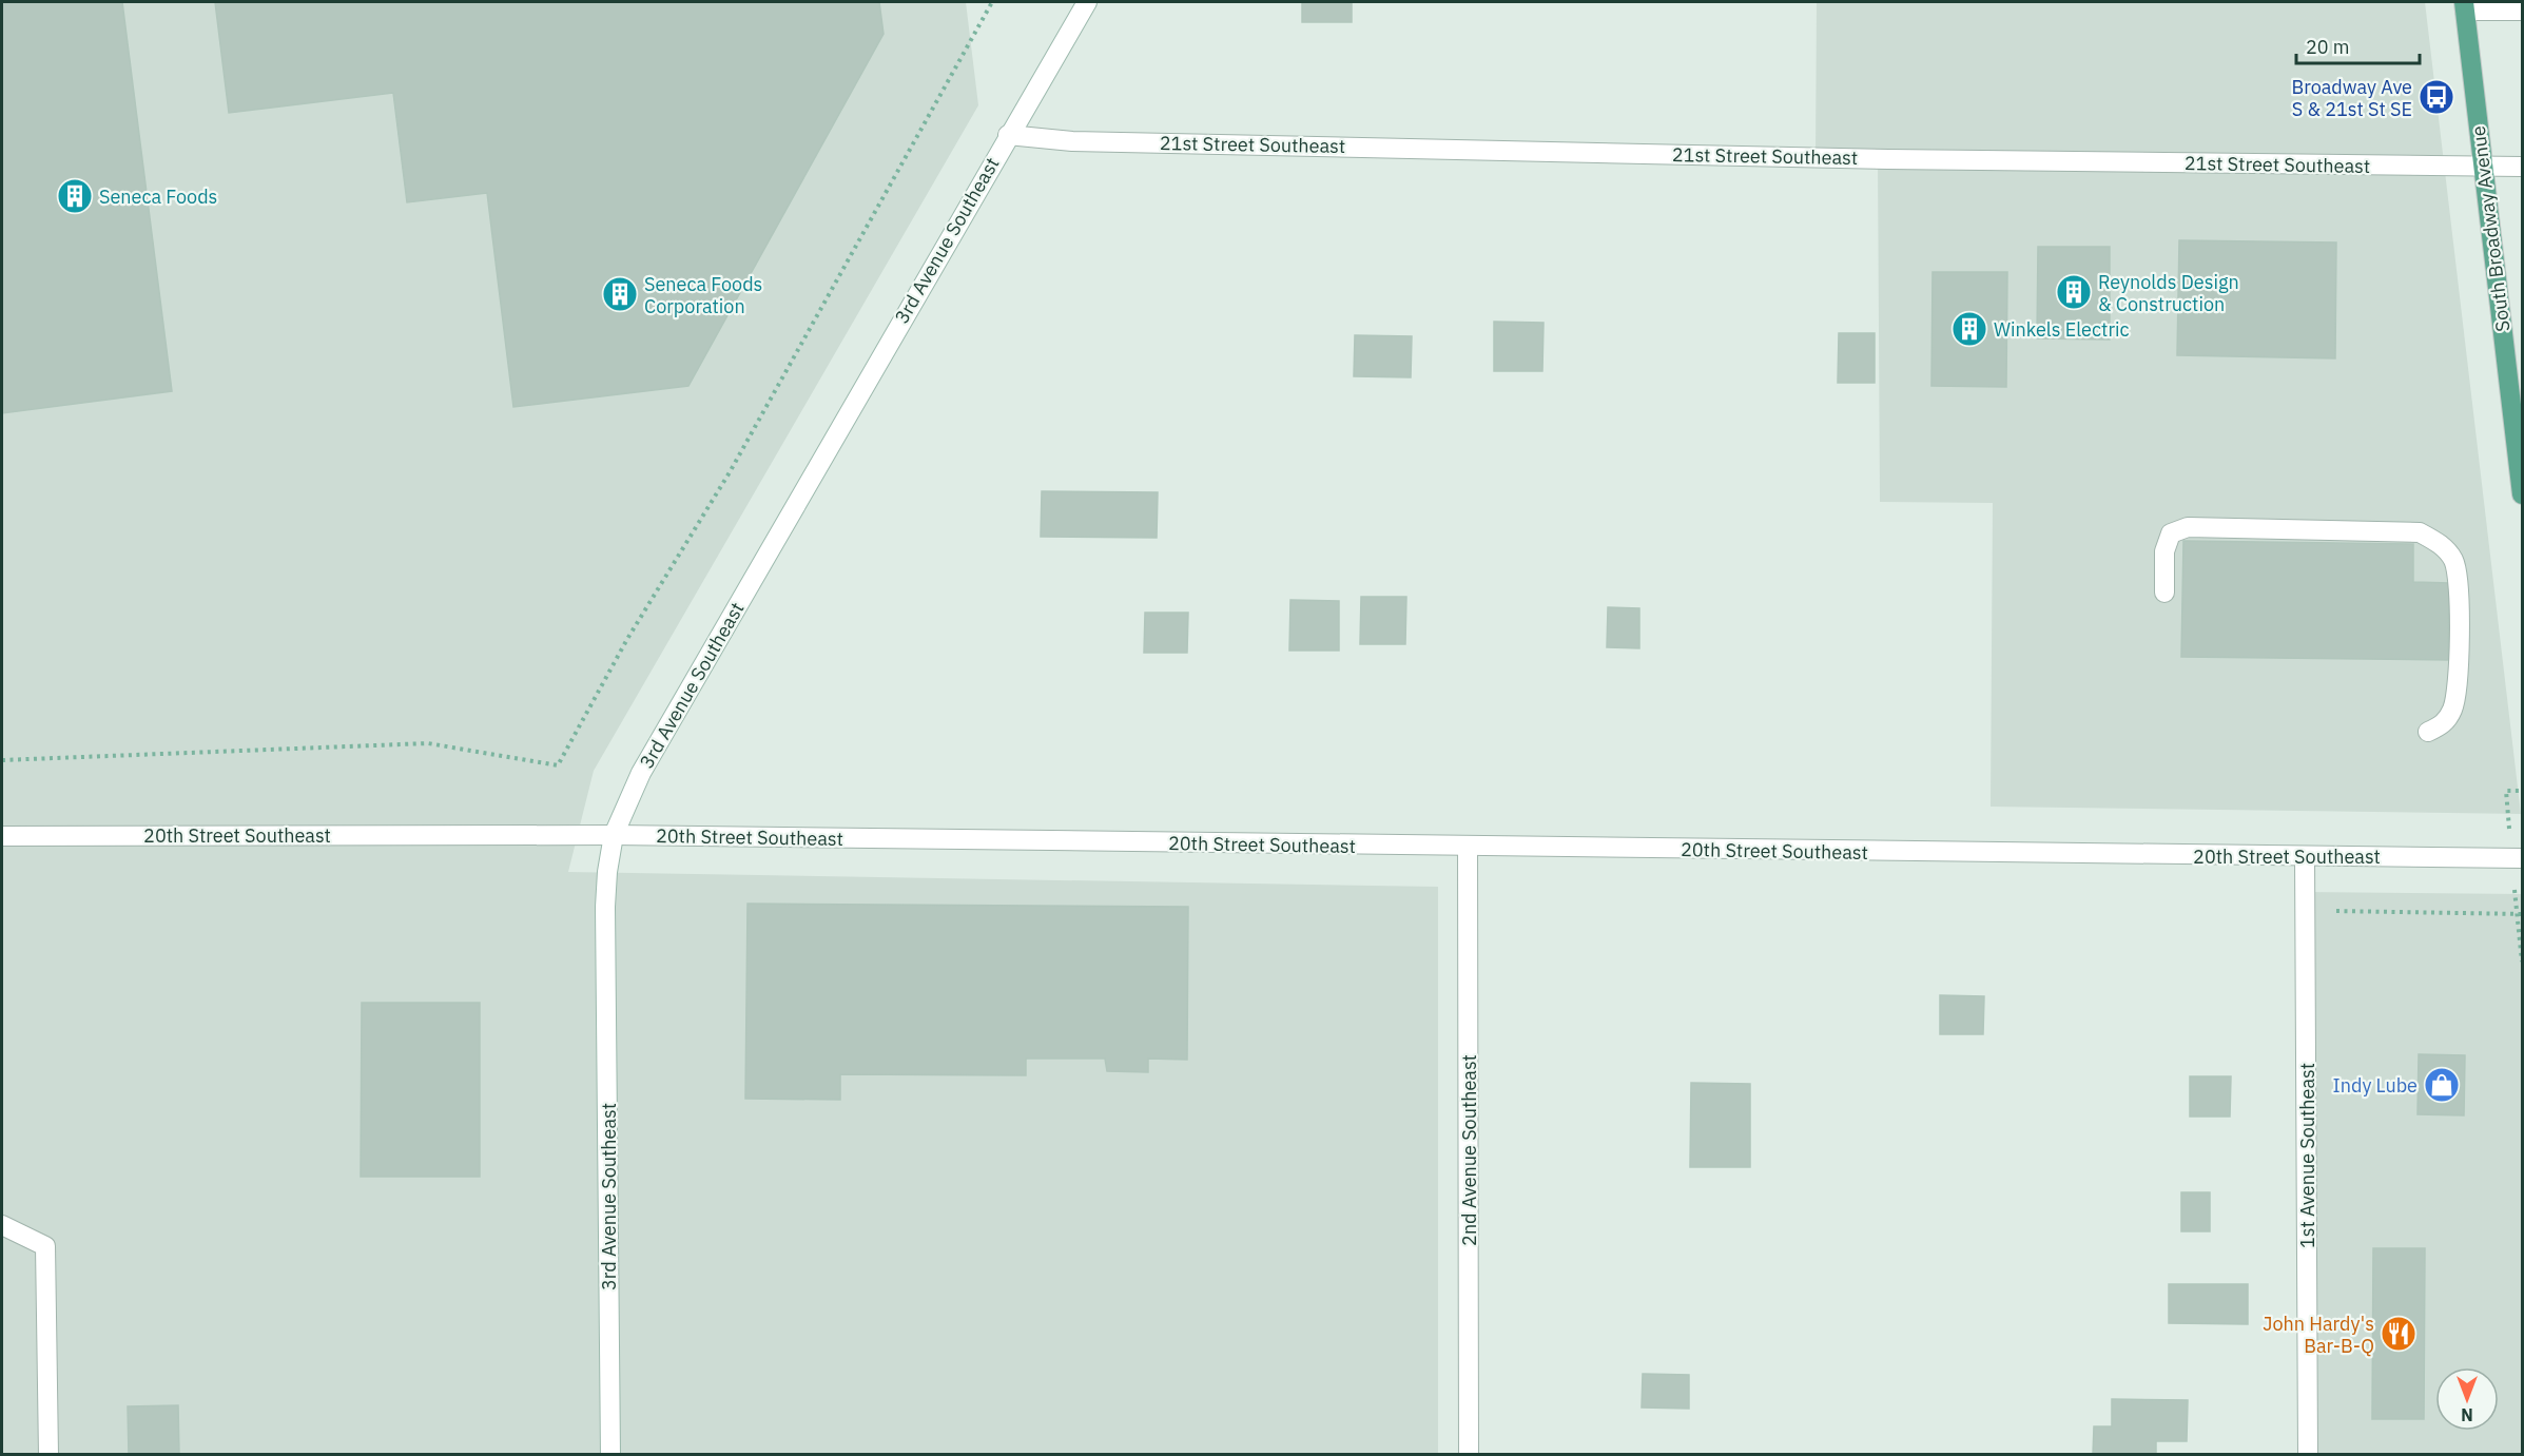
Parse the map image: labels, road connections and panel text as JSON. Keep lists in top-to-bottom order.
{
  "streets": {
    "main road": ["South Broadway Avenue"],
    "street": [
      "21st Street Southeast",
      "3rd Avenue Southeast",
      "20th Street Southeast",
      "2nd Avenue Southeast",
      "1st Avenue Southeast"
    ]
  },
  "crossings": [
    ["21st Street Southeast", "South Broadway Avenue"],
    ["21st Street Southeast", "3rd Avenue Southeast"],
    ["3rd Avenue Southeast", "20th Street Southeast"],
    ["20th Street Southeast", "2nd Avenue Southeast"],
    ["20th Street Southeast", "1st Avenue Southeast"]
  ],
  "places": {
    "bus stop": ["Broadway Ave S & 21st St SE"],
    "building": [
      "Seneca Foods",
      "Reynolds Design & Construction",
      "Seneca Foods Corporation",
      "Winkels Electric"
    ],
    "shop": ["Indy Lube"],
    "restaurant": ["John Hardy's Bar-B-Q"]
  },
  "scale_bar": "20 m",
  "north": "bottom"
}
